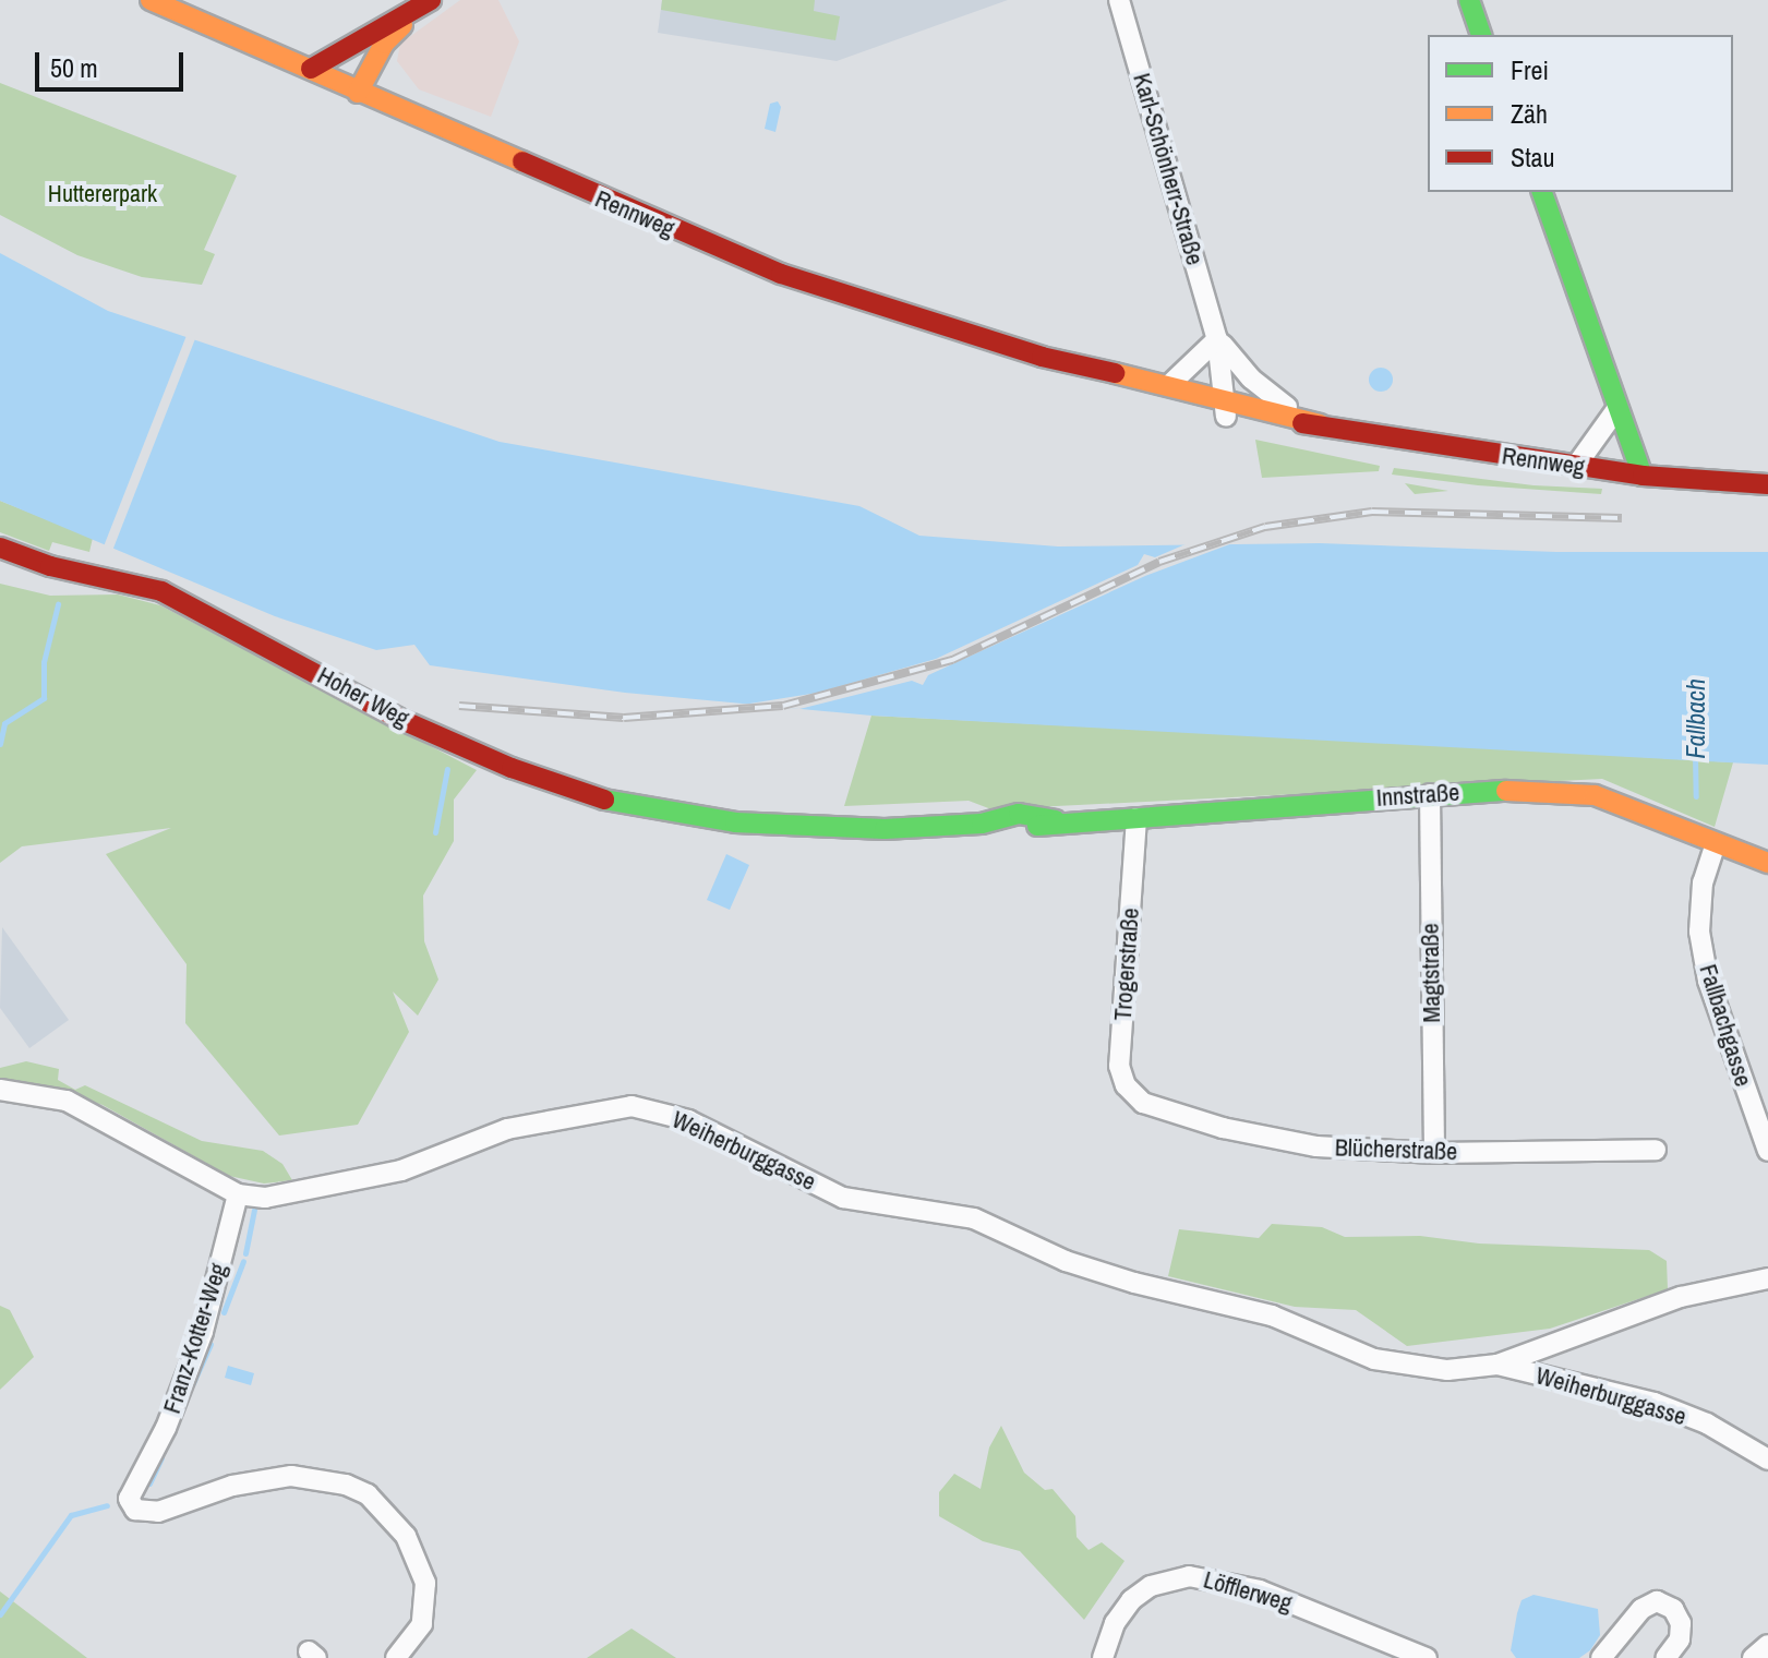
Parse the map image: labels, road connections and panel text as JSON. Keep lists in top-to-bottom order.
{
  "streets": {
    "street": [
      "Karl-Schönherr-Straße",
      "Rennweg",
      "Hoher Weg",
      "Innstraße",
      "Trogerstraße",
      "Magtstraße",
      "Fallbachgasse",
      "Blücherstraße",
      "Weiherburggasse",
      "Franz-Kotter-Weg",
      "Löfflerweg"
    ]
  },
  "crossings": [
    ["Karl-Schönherr-Straße", "Rennweg"],
    ["Hoher Weg", "Innstraße"],
    ["Innstraße", "Trogerstraße"],
    ["Innstraße", "Magtstraße"],
    ["Innstraße", "Fallbachgasse"],
    ["Trogerstraße", "Blücherstraße"],
    ["Magtstraße", "Blücherstraße"],
    ["Weiherburggasse", "Franz-Kotter-Weg"]
  ],
  "water": ["Fallbach"],
  "parks": ["Huttererpark"],
  "legend": ["Frei", "Zäh", "Stau"],
  "scale_bar": "50 m"
}
